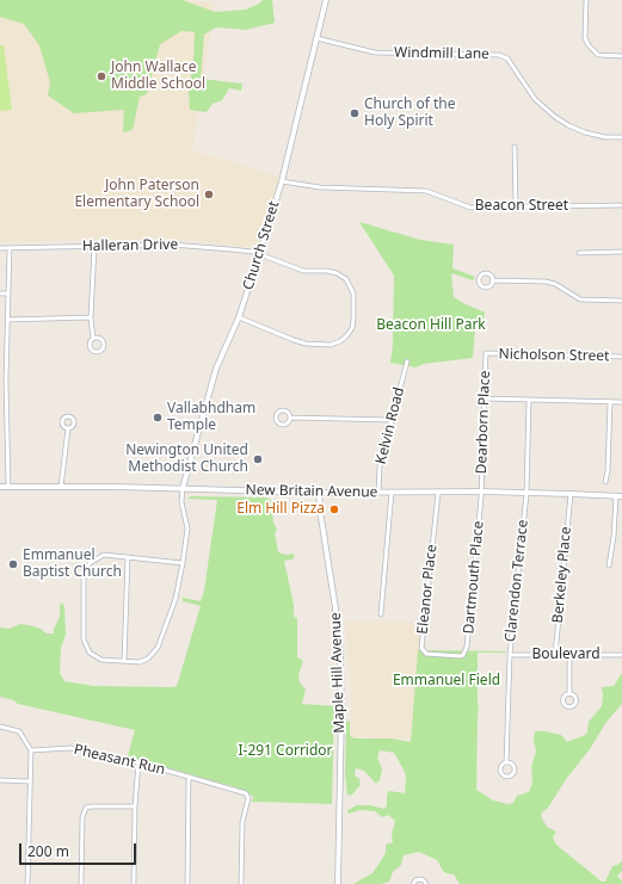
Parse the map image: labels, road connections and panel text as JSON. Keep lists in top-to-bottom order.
{
  "streets": {
    "main road": ["Church Street", "New Britain Avenue", "Maple Hill Avenue"],
    "street": [
      "Windmill Lane",
      "Beacon Street",
      "Halleran Drive",
      "Nicholson Street",
      "Dearborn Place",
      "Kelvin Road",
      "Berkeley Place",
      "Dartmouth Place",
      "Clarendon Terrace",
      "Eleanor Place",
      "Boulevard",
      "Pheasant Run"
    ]
  },
  "crossings": [
    ["Windmill Lane", "Church Street"],
    ["Beacon Street", "Church Street"],
    ["Halleran Drive", "Church Street"],
    ["Church Street", "New Britain Avenue"],
    ["Nicholson Street", "Dearborn Place"],
    ["Dearborn Place", "New Britain Avenue"],
    ["Dearborn Place", "Dartmouth Place"],
    ["Kelvin Road", "New Britain Avenue"],
    ["New Britain Avenue", "Berkeley Place"],
    ["New Britain Avenue", "Dartmouth Place"],
    ["New Britain Avenue", "Clarendon Terrace"],
    ["New Britain Avenue", "Eleanor Place"],
    ["New Britain Avenue", "Maple Hill Avenue"],
    ["Berkeley Place", "Boulevard"],
    ["Dartmouth Place", "Eleanor Place"],
    ["Clarendon Terrace", "Boulevard"]
  ],
  "parks": ["Beacon Hill Park", "Emmanuel Field", "I-291 Corridor"],
  "places": [
    "John Wallace Middle School",
    "Church of the Holy Spirit",
    "John Paterson Elementary School",
    "Vallabhdham Temple",
    "Newington United Methodist Church",
    "Elm Hill Pizza",
    "Emmanuel Baptist Church"
  ],
  "scale_bar": "200 m"
}
